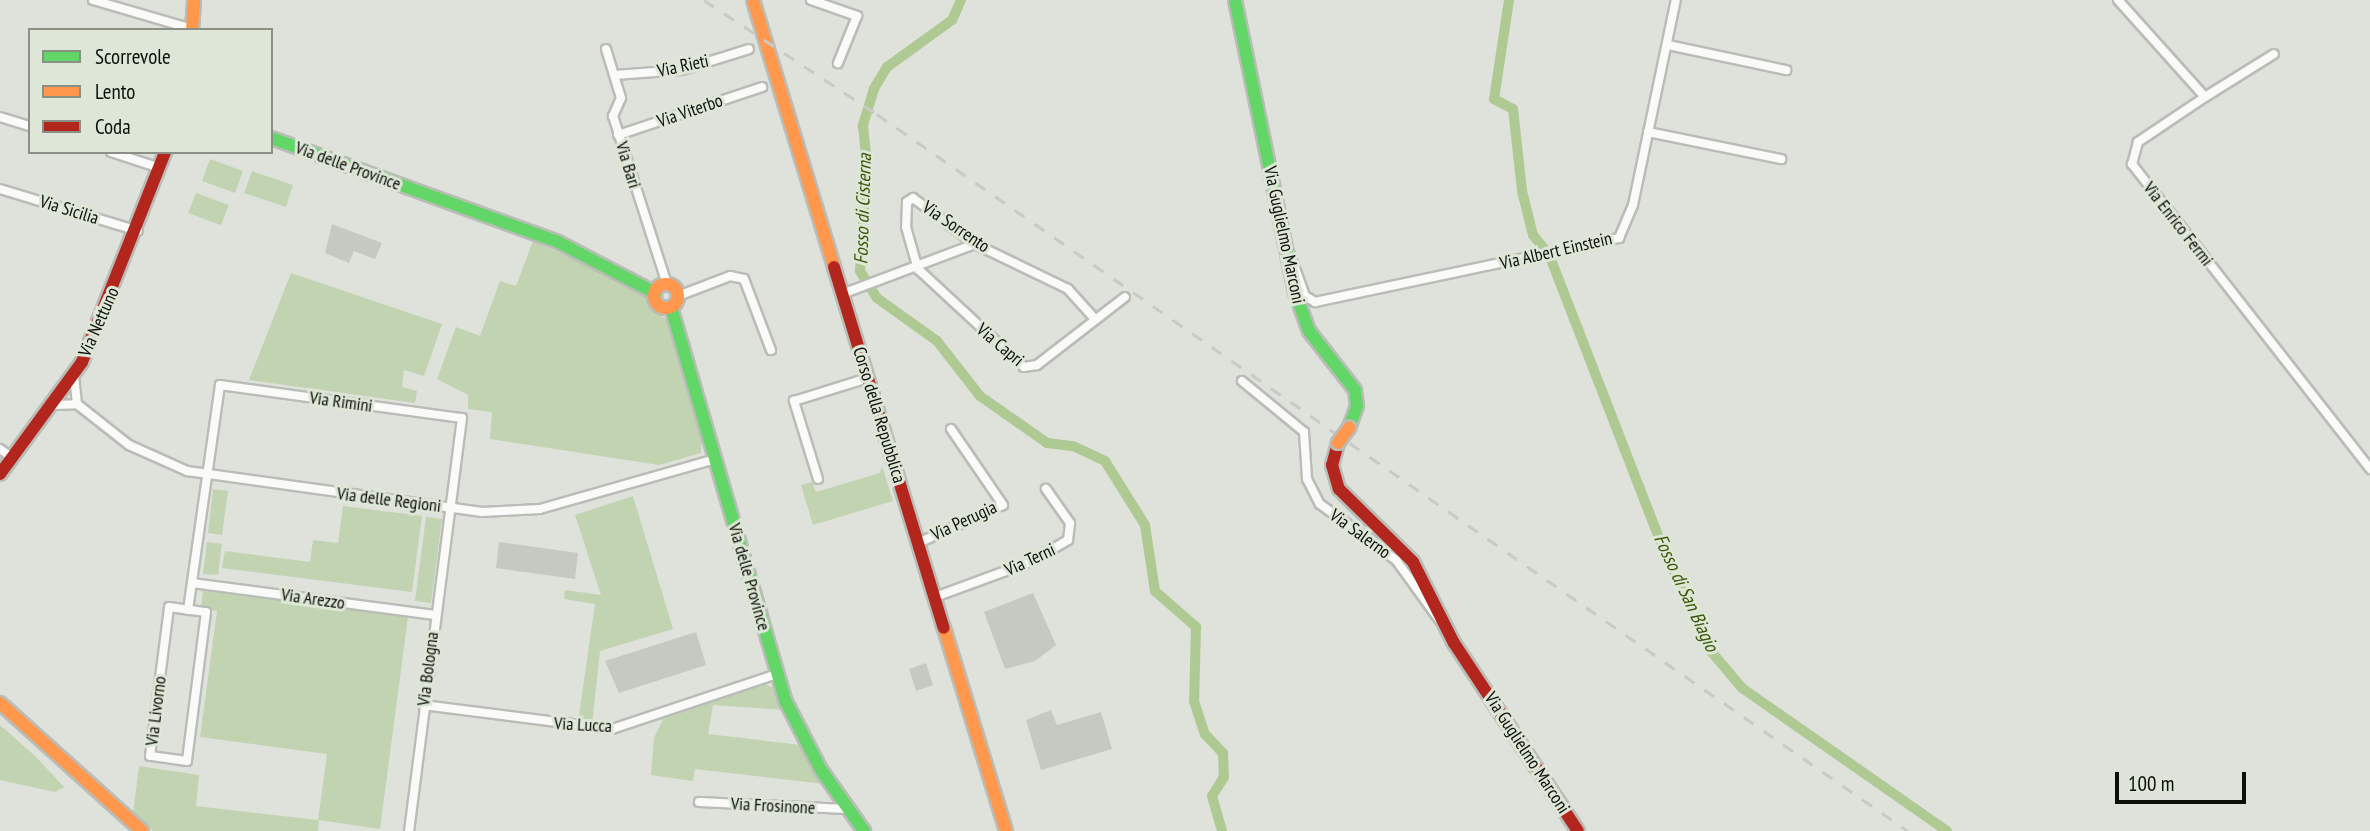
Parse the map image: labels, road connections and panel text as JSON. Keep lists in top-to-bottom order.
{
  "streets": {
    "street": [
      "Via Rieti",
      "Via Viterbo",
      "Via Bari",
      "Via delle Province",
      "Via Sicilia",
      "Via Enrico Fermi",
      "Via Sorrento",
      "Via Guglielmo Marconi",
      "Via Albert Einstein",
      "Via Nettuno",
      "Via Capri",
      "Via Rimini",
      "Corso della Repubblica",
      "Via delle Regioni",
      "Via Perugia",
      "Via Salerno",
      "Via Terni",
      "Via Arezzo",
      "Via Bologna",
      "Via Livorno",
      "Via Lucca",
      "Via Frosinone"
    ]
  },
  "crossings": [
    ["Via Rieti", "Via Bari"],
    ["Via Viterbo", "Via Bari"],
    ["Via delle Province", "Via delle Regioni"],
    ["Via delle Province", "Via Lucca"],
    ["Via delle Province", "Via Frosinone"],
    ["Via Sicilia", "Via Nettuno"],
    ["Via Sorrento", "Via Capri"],
    ["Via Guglielmo Marconi", "Via Albert Einstein"],
    ["Via Guglielmo Marconi", "Via Salerno"],
    ["Via Rimini", "Via delle Regioni"],
    ["Via Rimini", "Via Bologna"],
    ["Corso della Repubblica", "Via Perugia"],
    ["Corso della Repubblica", "Via Terni"],
    ["Via delle Regioni", "Via Bologna"],
    ["Via Arezzo", "Via Bologna"],
    ["Via Bologna", "Via Lucca"]
  ],
  "water": ["Fosso di Cisterna", "Fosso di San Biagio"],
  "legend": ["Scorrevole", "Lento", "Coda"],
  "scale_bar": "100 m"
}
